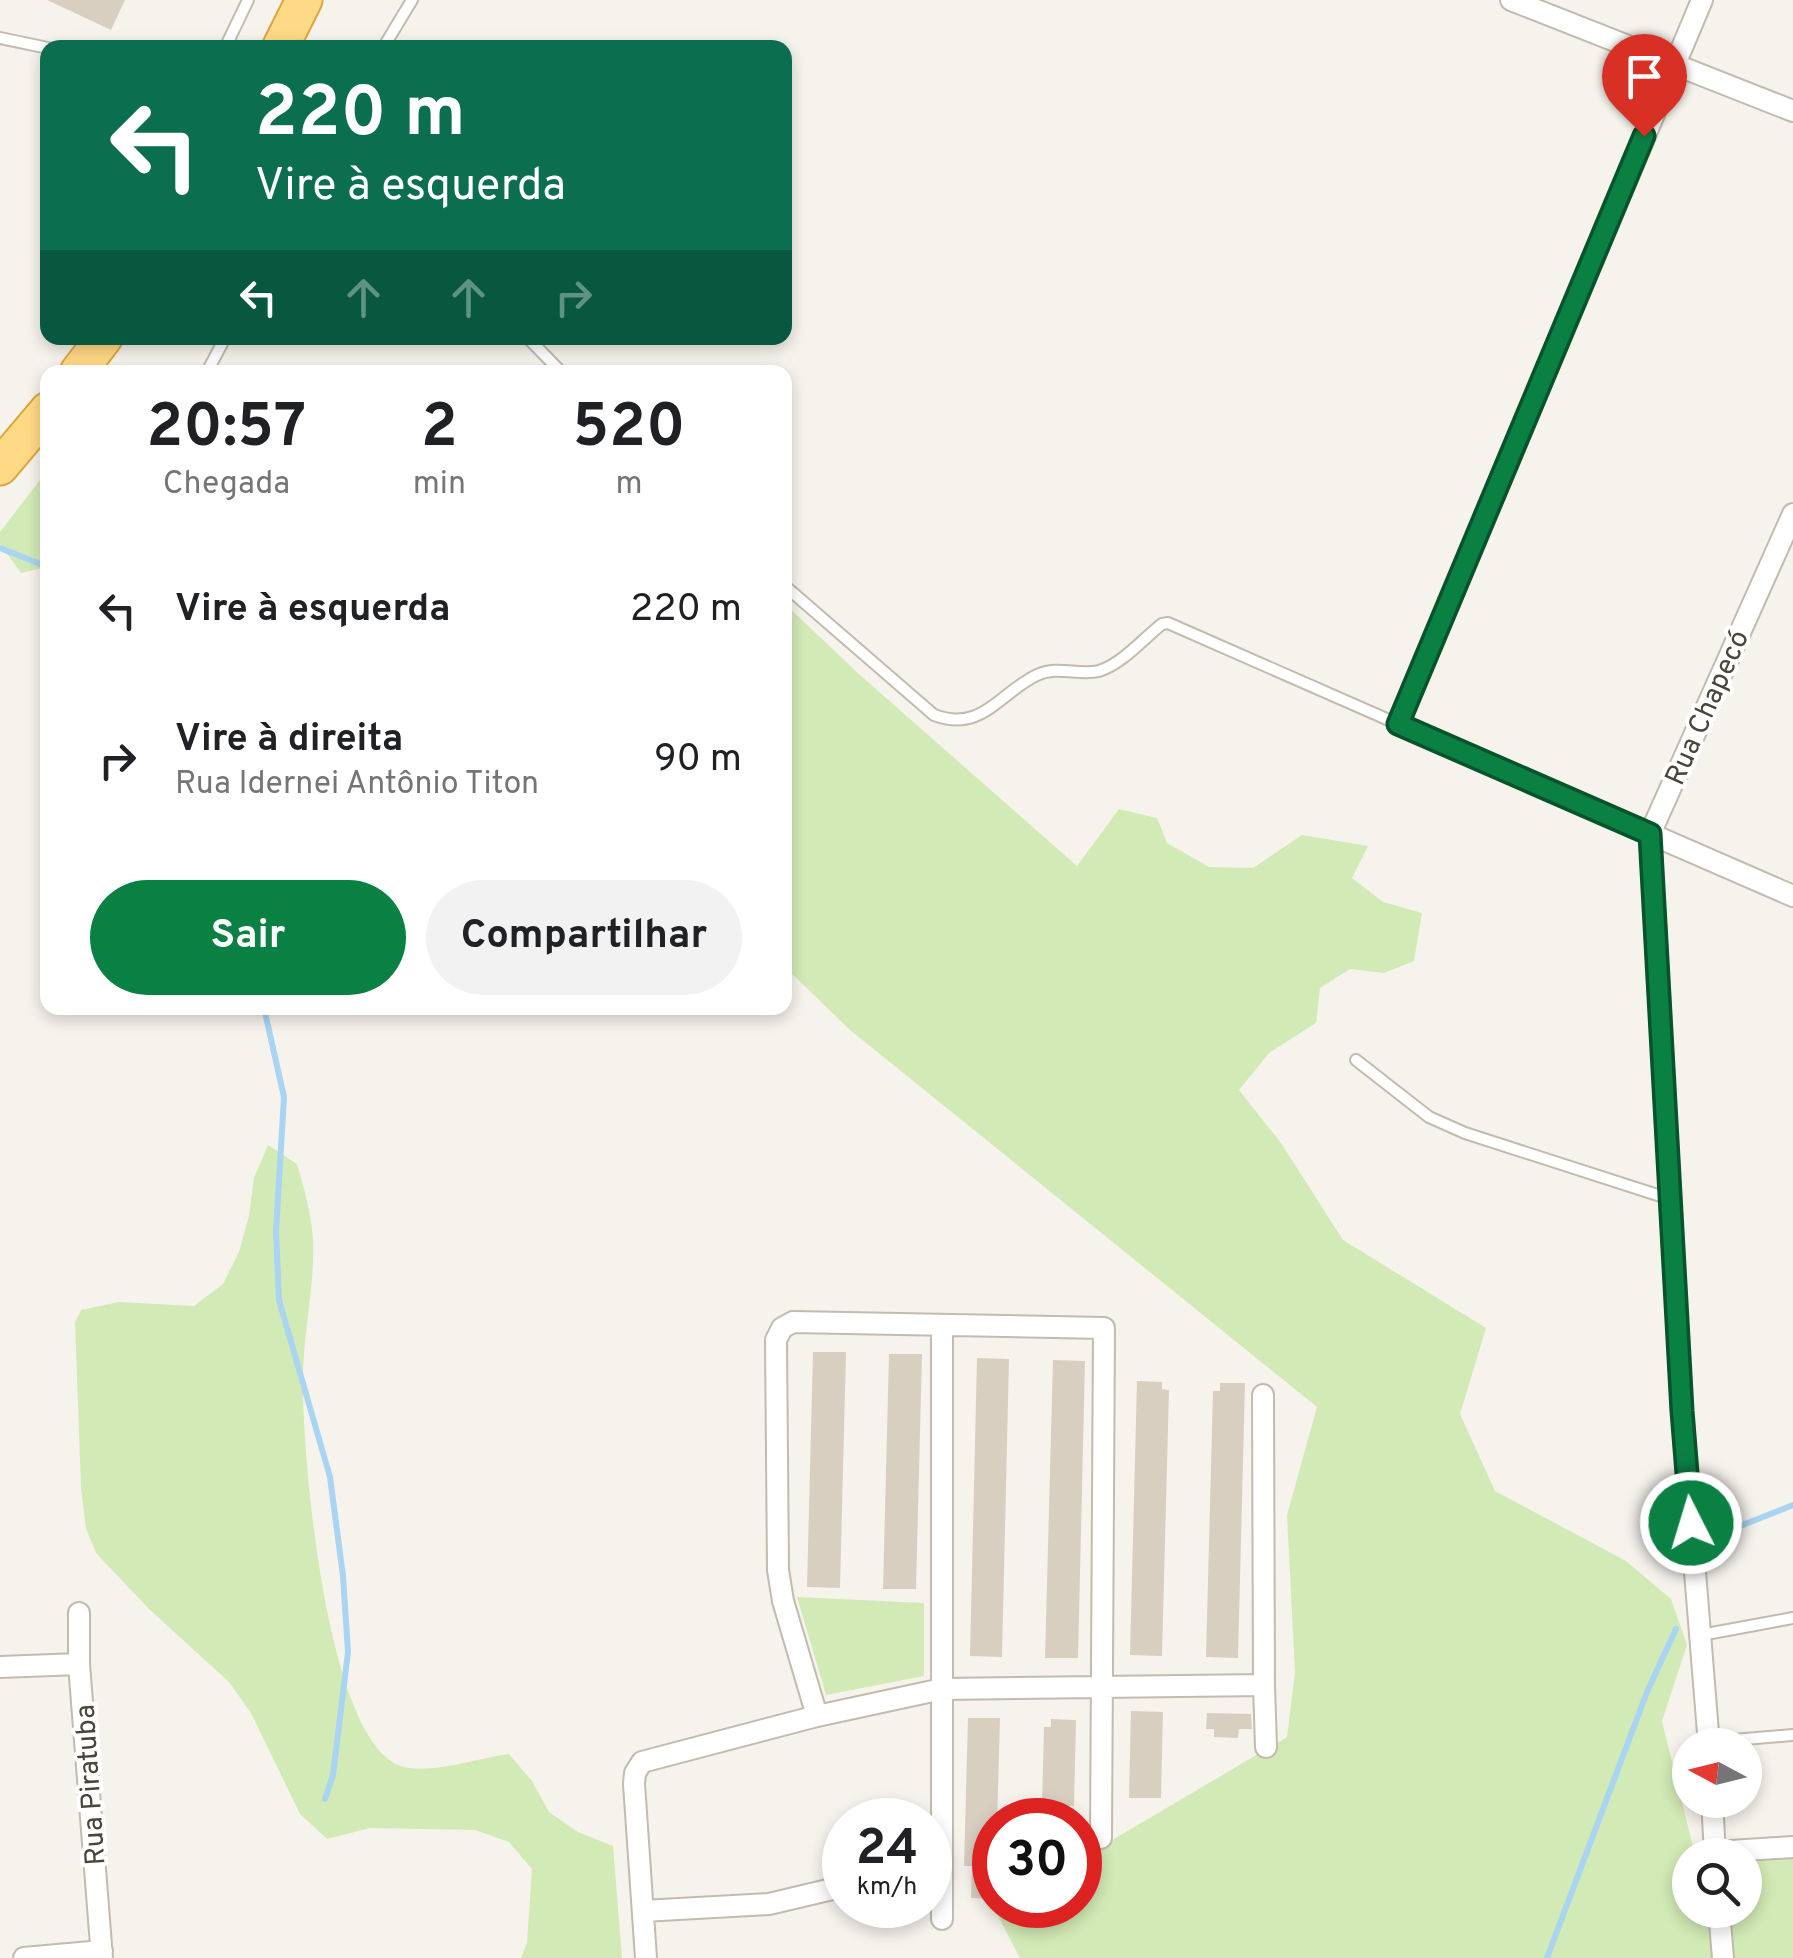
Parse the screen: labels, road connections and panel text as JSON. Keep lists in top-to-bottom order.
{
  "streets": {
    "street": ["Rua Chapecó", "Rua Piratuba"]
  },
  "north": "left",
  "page": {
    "turn": ["220 m", "Vire à esquerda"],
    "eta": [
      "20:57",
      "Chegada",
      "2",
      "min",
      "520",
      "m"
    ],
    "list": [
      {
        "name": "Vire à esquerda",
        "value": "220 m"
      },
      {
        "name": "Vire à direita",
        "note": "Rua Idernei Antônio Titon",
        "value": "90 m"
      }
    ],
    "buttons": ["Sair", "Compartilhar"],
    "speed": "24 km/h",
    "limit": "30"
  }
}
